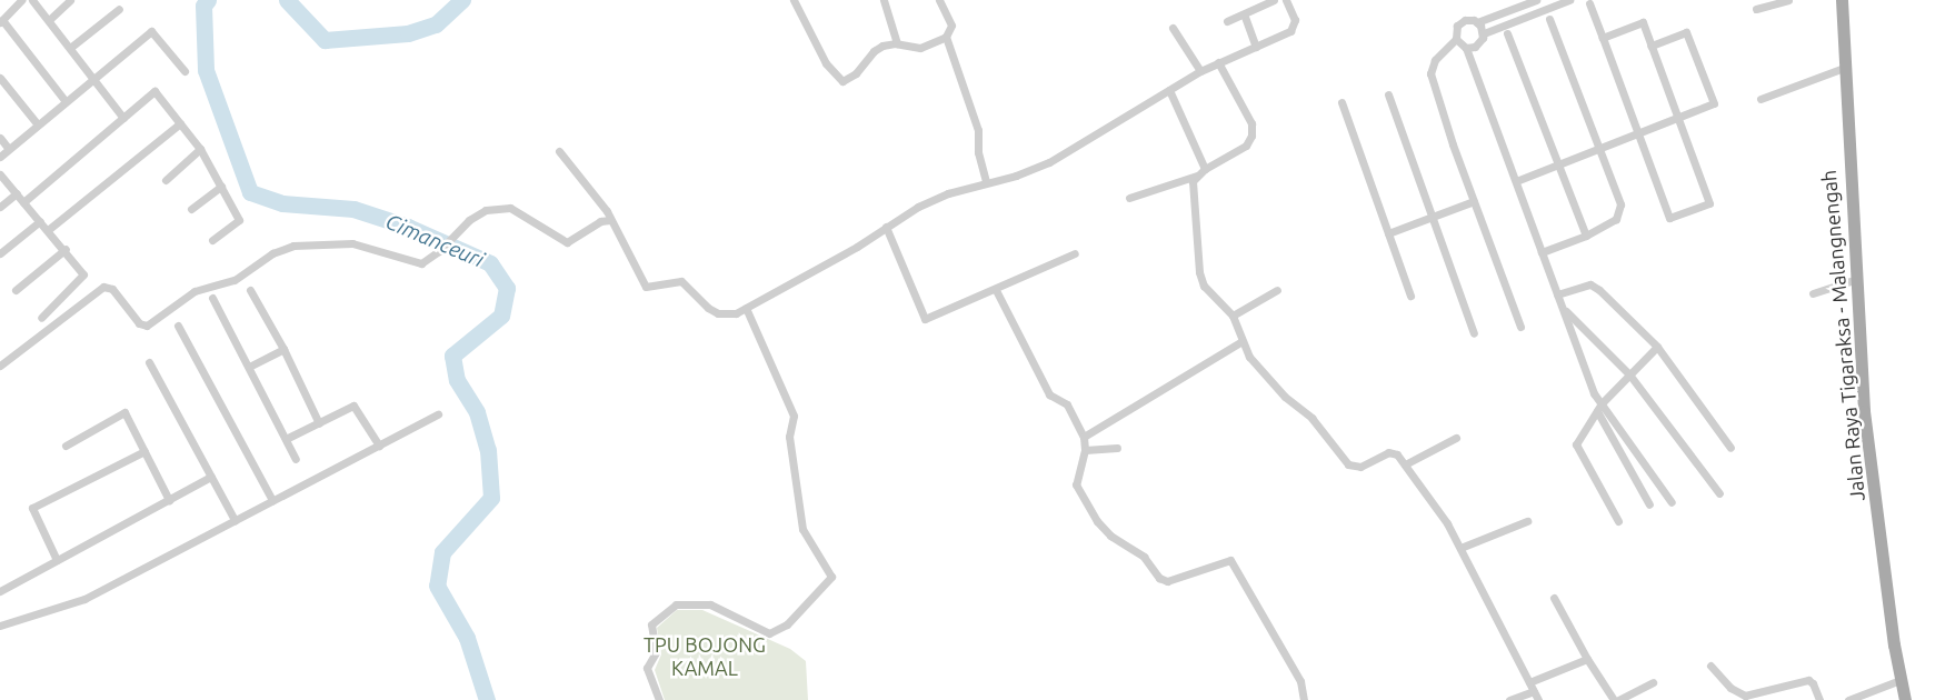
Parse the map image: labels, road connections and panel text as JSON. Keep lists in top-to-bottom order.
{
  "streets": {
    "main road": ["Jalan Raya Tigaraksa - Malangnengah"]
  },
  "water": ["Cimanceuri"],
  "parks": ["TPU BOJONG KAMAL"]
}
